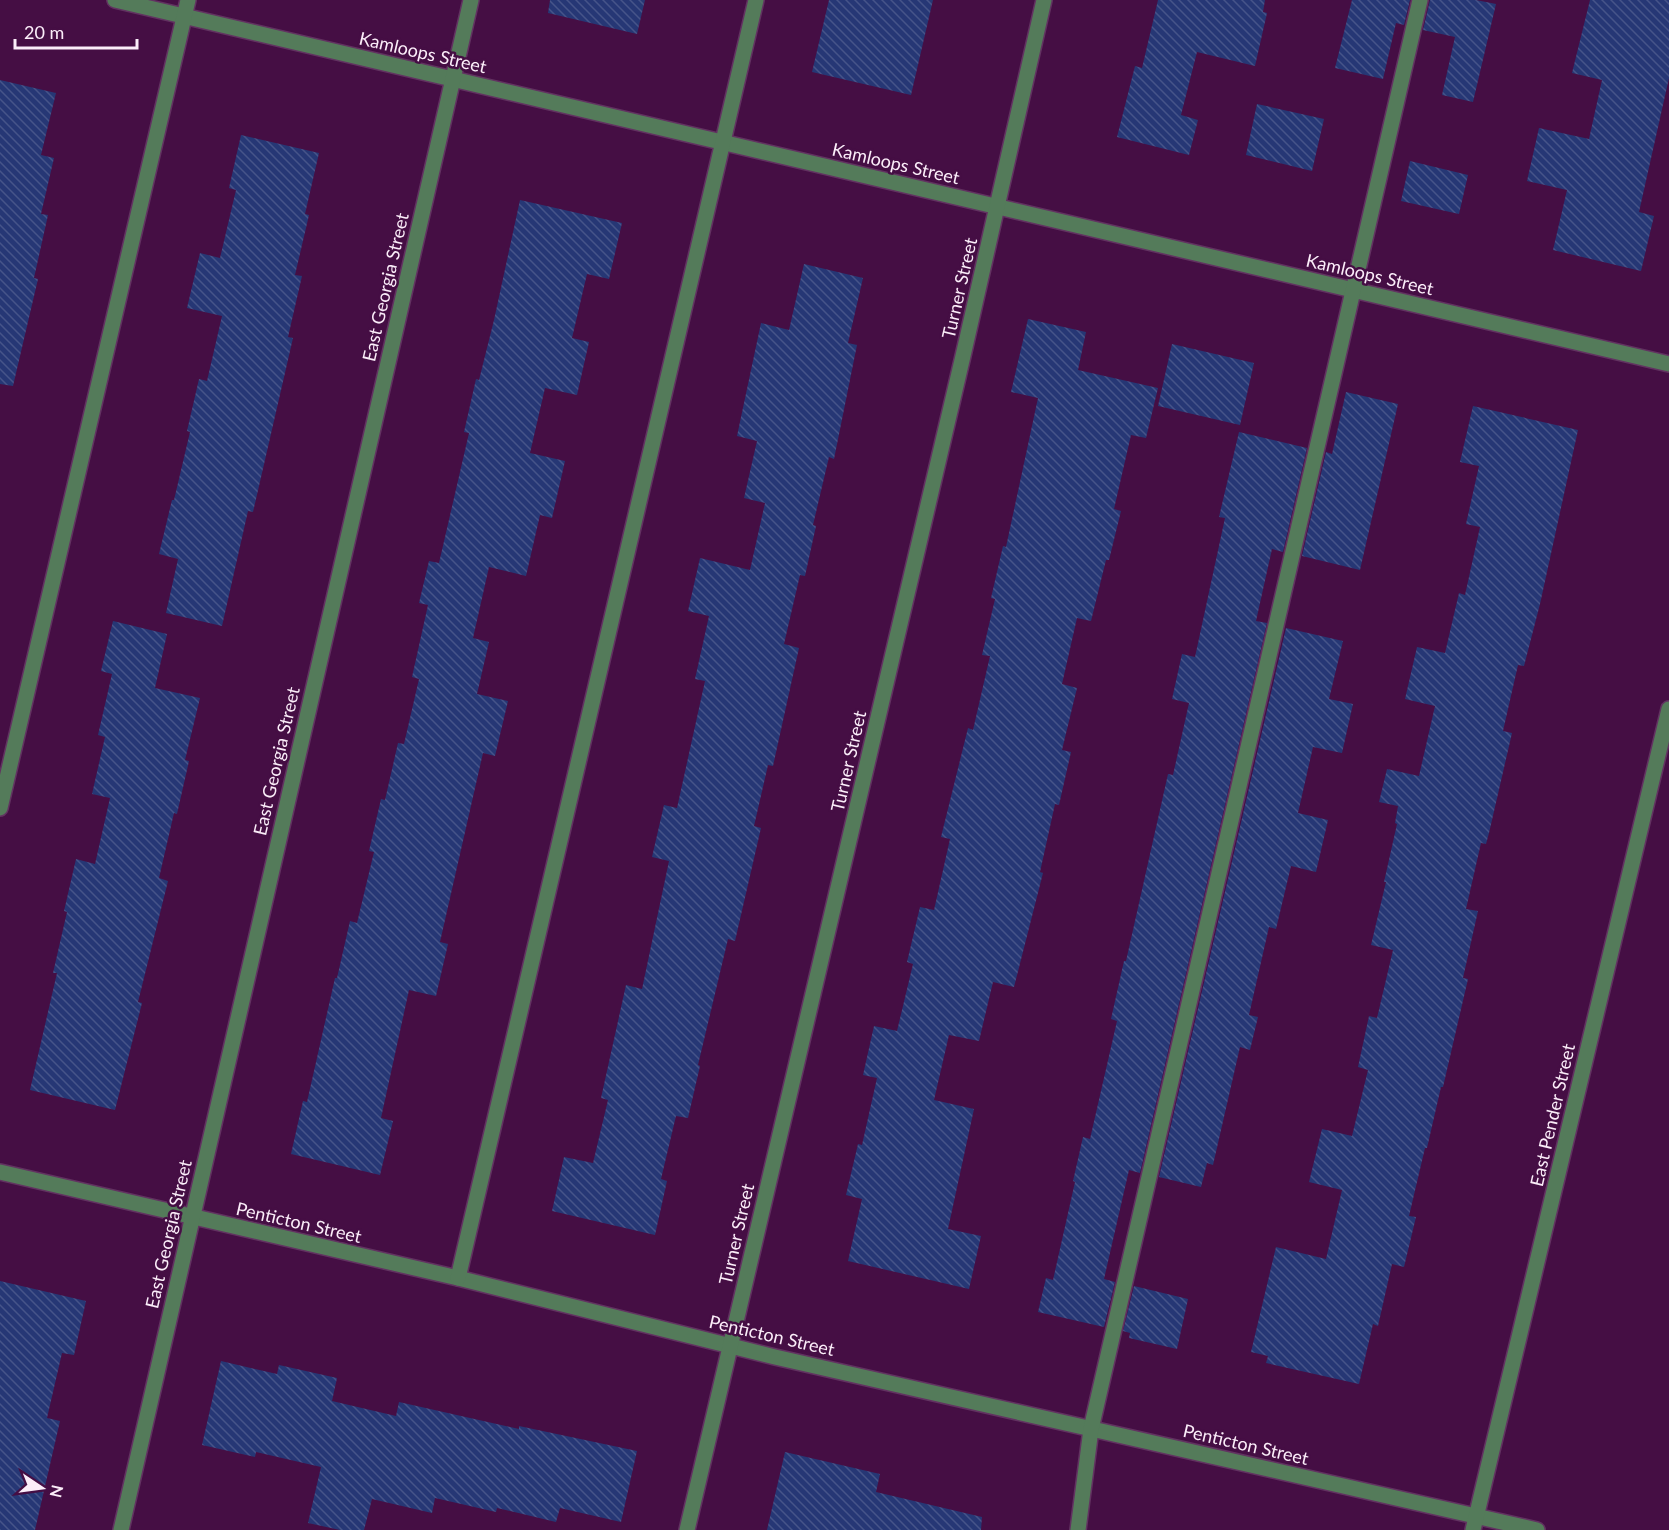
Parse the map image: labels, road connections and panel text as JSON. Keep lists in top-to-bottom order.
{
  "streets": {
    "street": [
      "Kamloops Street",
      "East Georgia Street",
      "Turner Street",
      "East Pender Street",
      "Penticton Street"
    ]
  },
  "crossings": [
    ["Kamloops Street", "East Georgia Street"],
    ["Kamloops Street", "Turner Street"],
    ["East Georgia Street", "Penticton Street"],
    ["Turner Street", "Penticton Street"],
    ["East Pender Street", "Penticton Street"]
  ],
  "scale_bar": "20 m",
  "north": "right"
}
